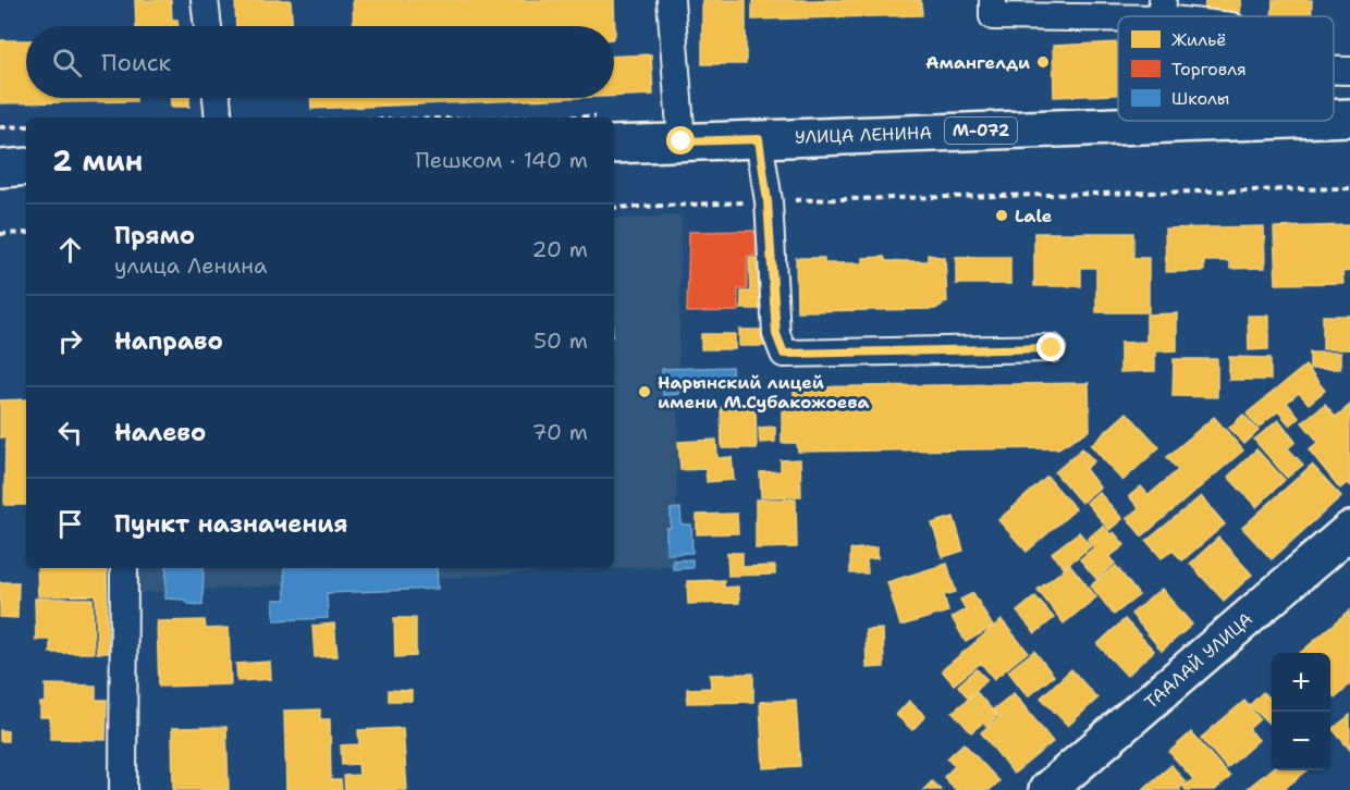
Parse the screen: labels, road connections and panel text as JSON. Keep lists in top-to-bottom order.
{
  "streets": {
    "main road": ["М-072", "УЛИЦА ЛЕНИНА", "ТААЛАЙ УЛИЦА"]
  },
  "places": ["Амангелди", "Lale", "Нарынский лицей имени М.Субакожоева"],
  "legend": ["Жильё", "Торговля", "Школы"],
  "page": {
    "search": "Поиск",
    "heading": ["2 мин", "Пешком · 140 m"],
    "list": [
      ["Прямо", "улица Ленина", "20 m"],
      ["Направо", "50 m"],
      ["Налево", "70 m"],
      "Пункт назначения"
    ],
    "map_buttons": ["+", "−"]
  }
}
